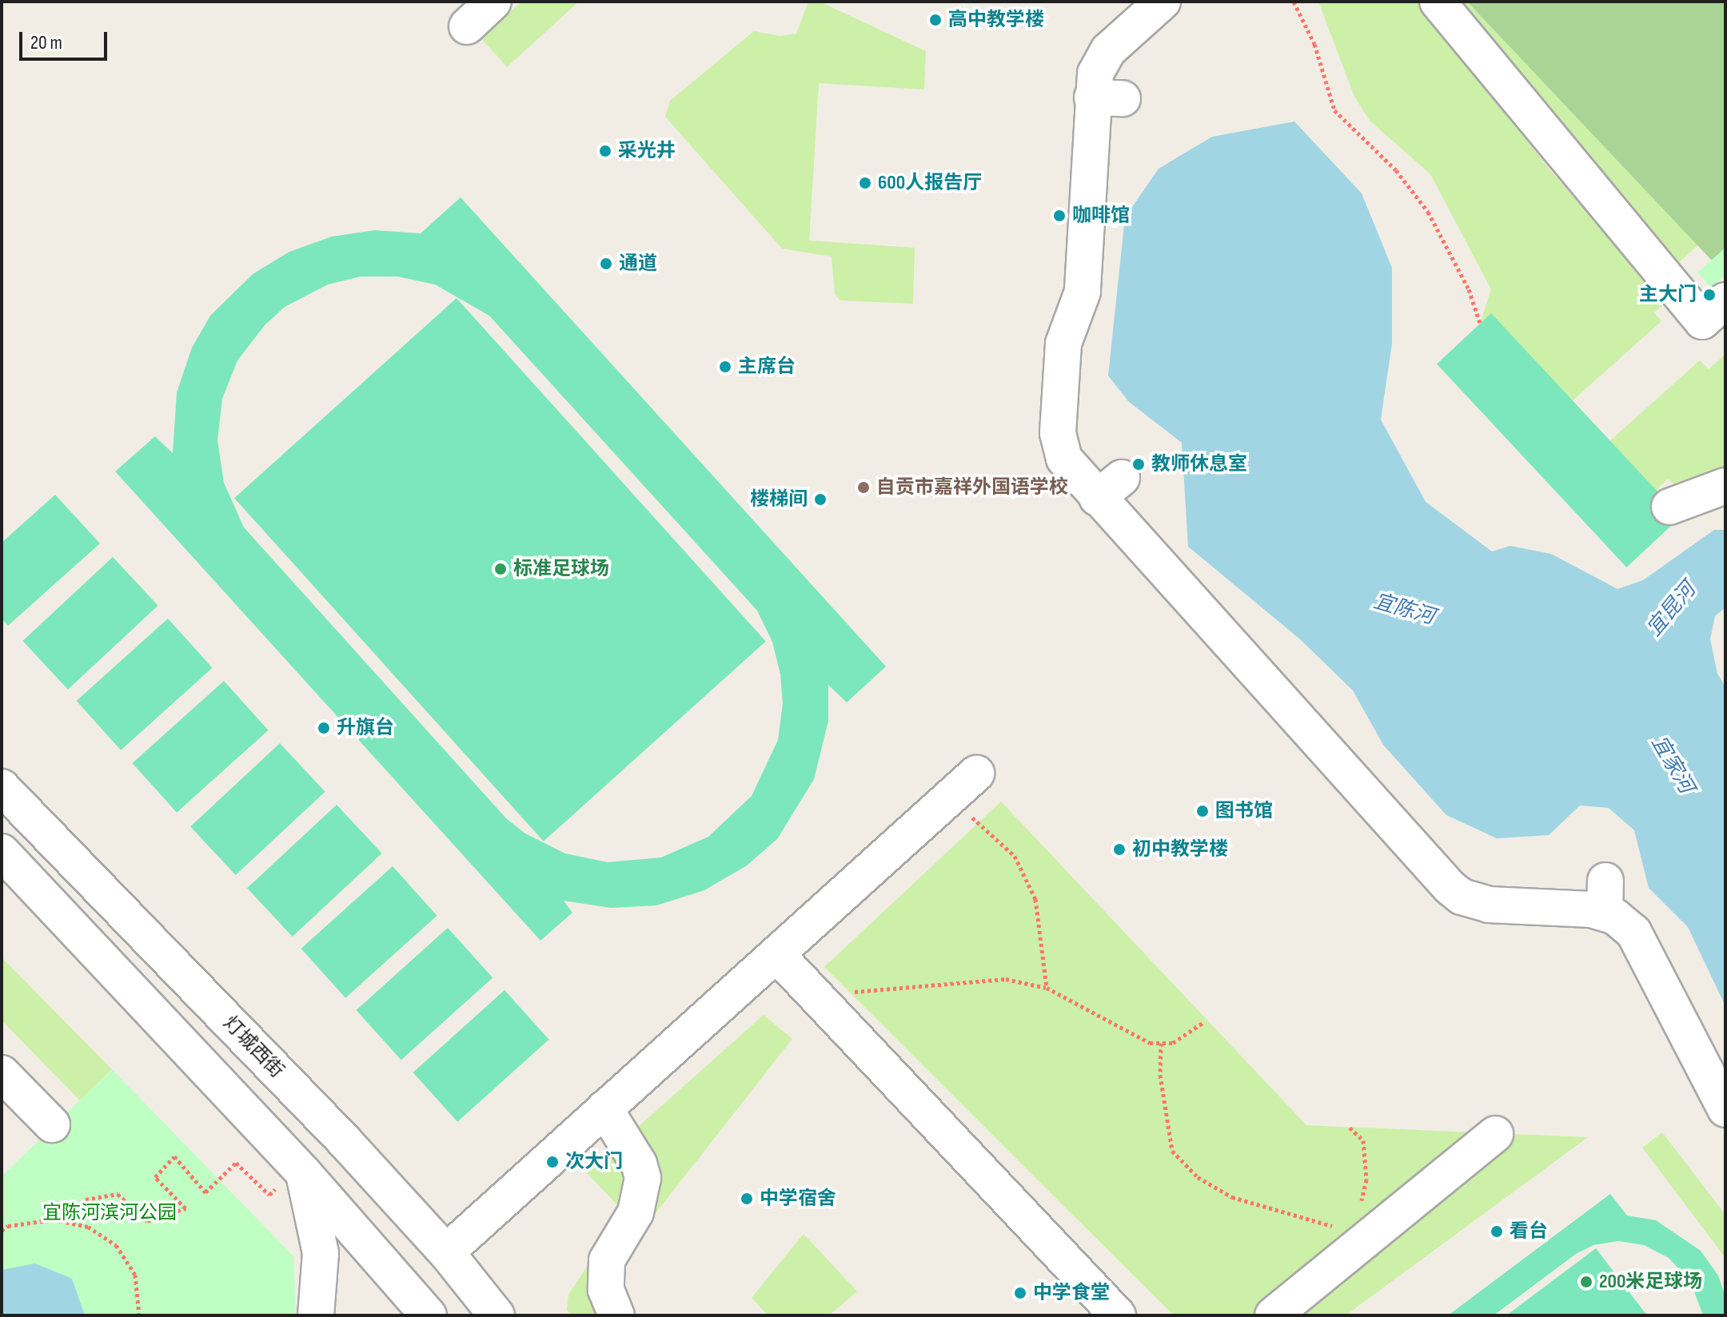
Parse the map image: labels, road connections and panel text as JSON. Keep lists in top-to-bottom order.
{
  "streets": {
    "street": ["灯城西街"]
  },
  "water": ["宜陈河", "宜昆河", "宜家河"],
  "parks": ["宜陈河滨河公园"],
  "places": [
    "高中教学楼",
    "采光井",
    "600人报告厅",
    "咖啡馆",
    "通道",
    "主大门",
    "主席台",
    "教师休息室",
    "自贡市嘉祥外国语学校",
    "楼梯间",
    "标准足球场",
    "升旗台",
    "图书馆",
    "初中教学楼",
    "次大门",
    "中学宿舍",
    "看台",
    "200米足球场",
    "中学食堂"
  ],
  "scale_bar": "20 m"
}
